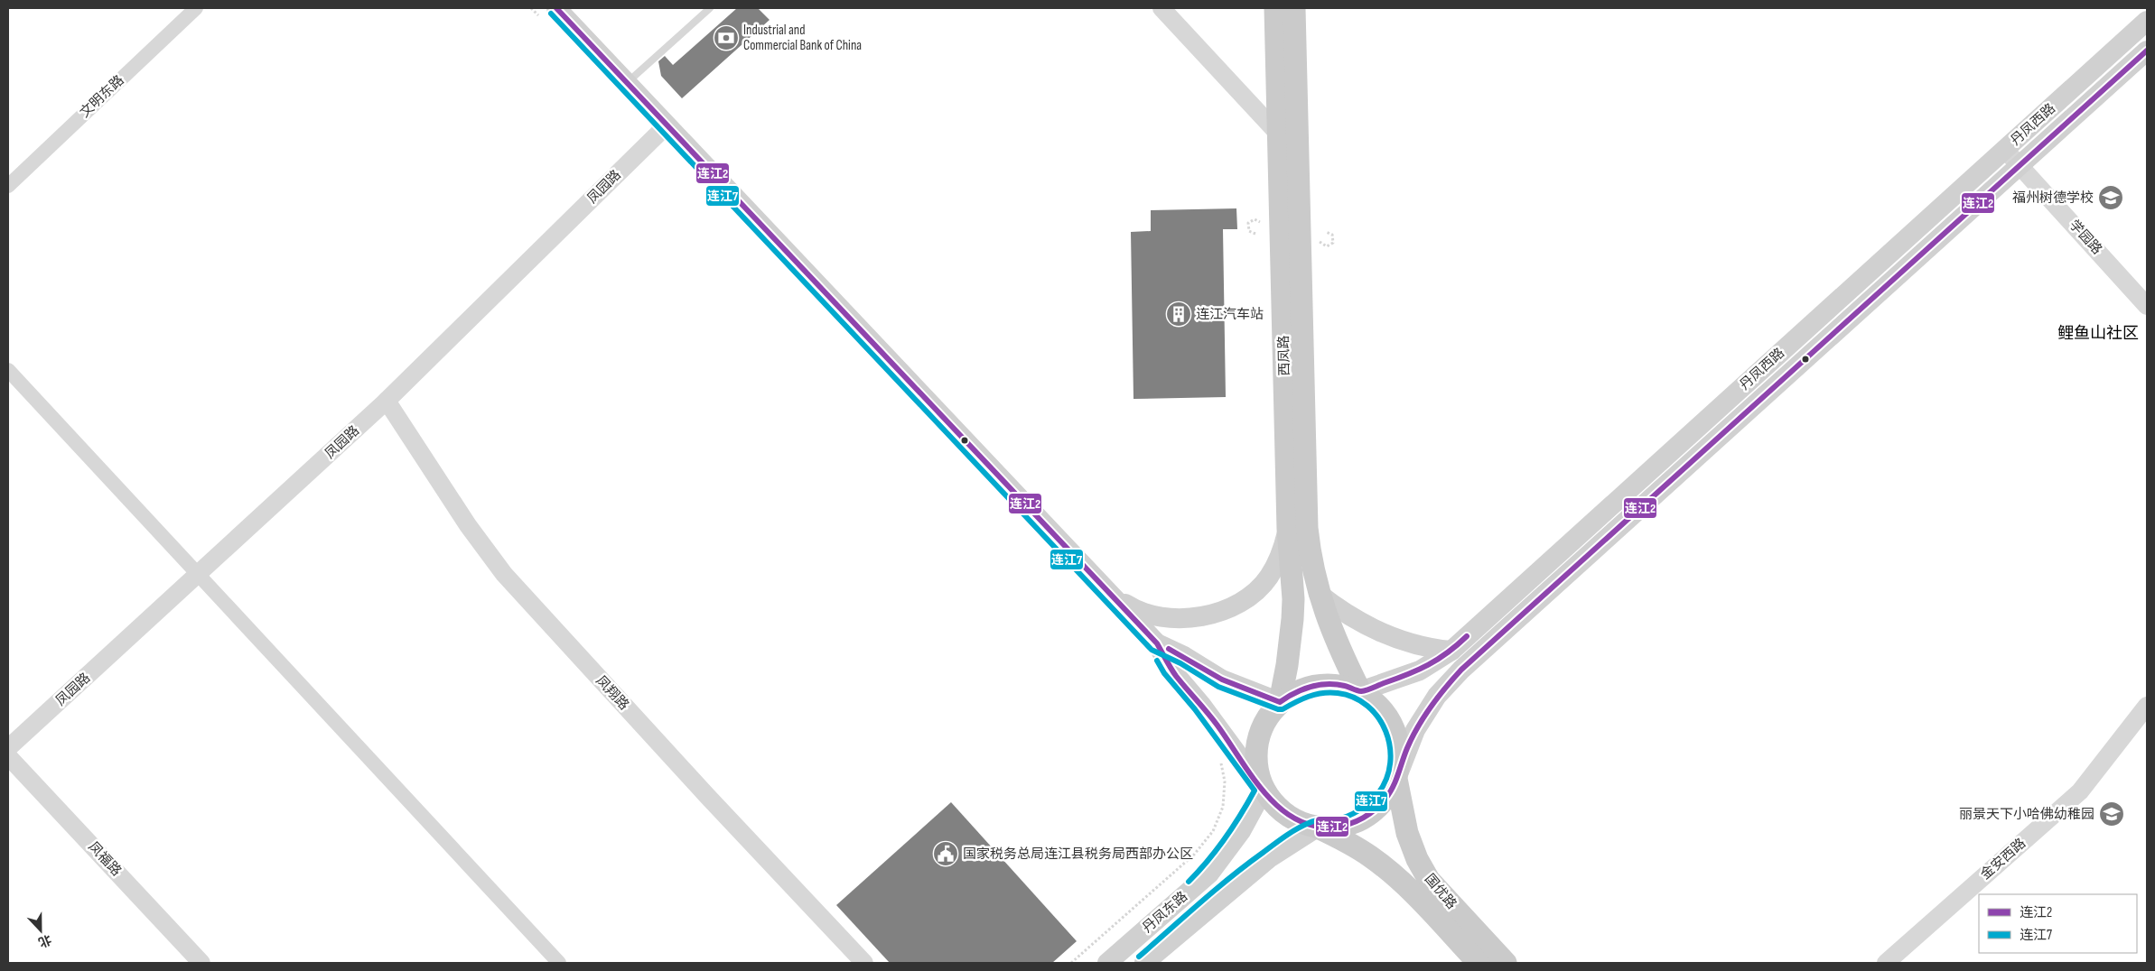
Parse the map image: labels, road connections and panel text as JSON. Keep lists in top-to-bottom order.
{
  "streets": {
    "main road": [
      "丹凤西路",
      "西凤路",
      "国优路",
      "丹凤东路"
    ],
    "street": [
      "文明东路",
      "凤园路",
      "学园路",
      "凤翔路",
      "凤福路",
      "金安西路"
    ]
  },
  "crossings": [
    ["丹凤西路", "学园路"],
    ["丹凤西路", "西凤路"],
    ["丹凤西路", "国优路"],
    ["丹凤西路", "丹凤东路"],
    ["凤园路", "凤翔路"],
    ["西凤路", "国优路"],
    ["西凤路", "丹凤东路"],
    ["国优路", "丹凤东路"]
  ],
  "districts": ["鲤鱼山社区"],
  "places": {
    "bank": ["Industrial and Commercial Bank of China"],
    "school or university": ["福州树德学校", "丽景天下小哈佛幼稚园"],
    "building": ["连江汽车站"],
    "public building": ["国家税务总局连江县税务局西部办公区"]
  },
  "lines": ["transit line 连江2", "transit line 连江7"],
  "legend": ["连江2", "连江7"],
  "north": "bottom"
}
